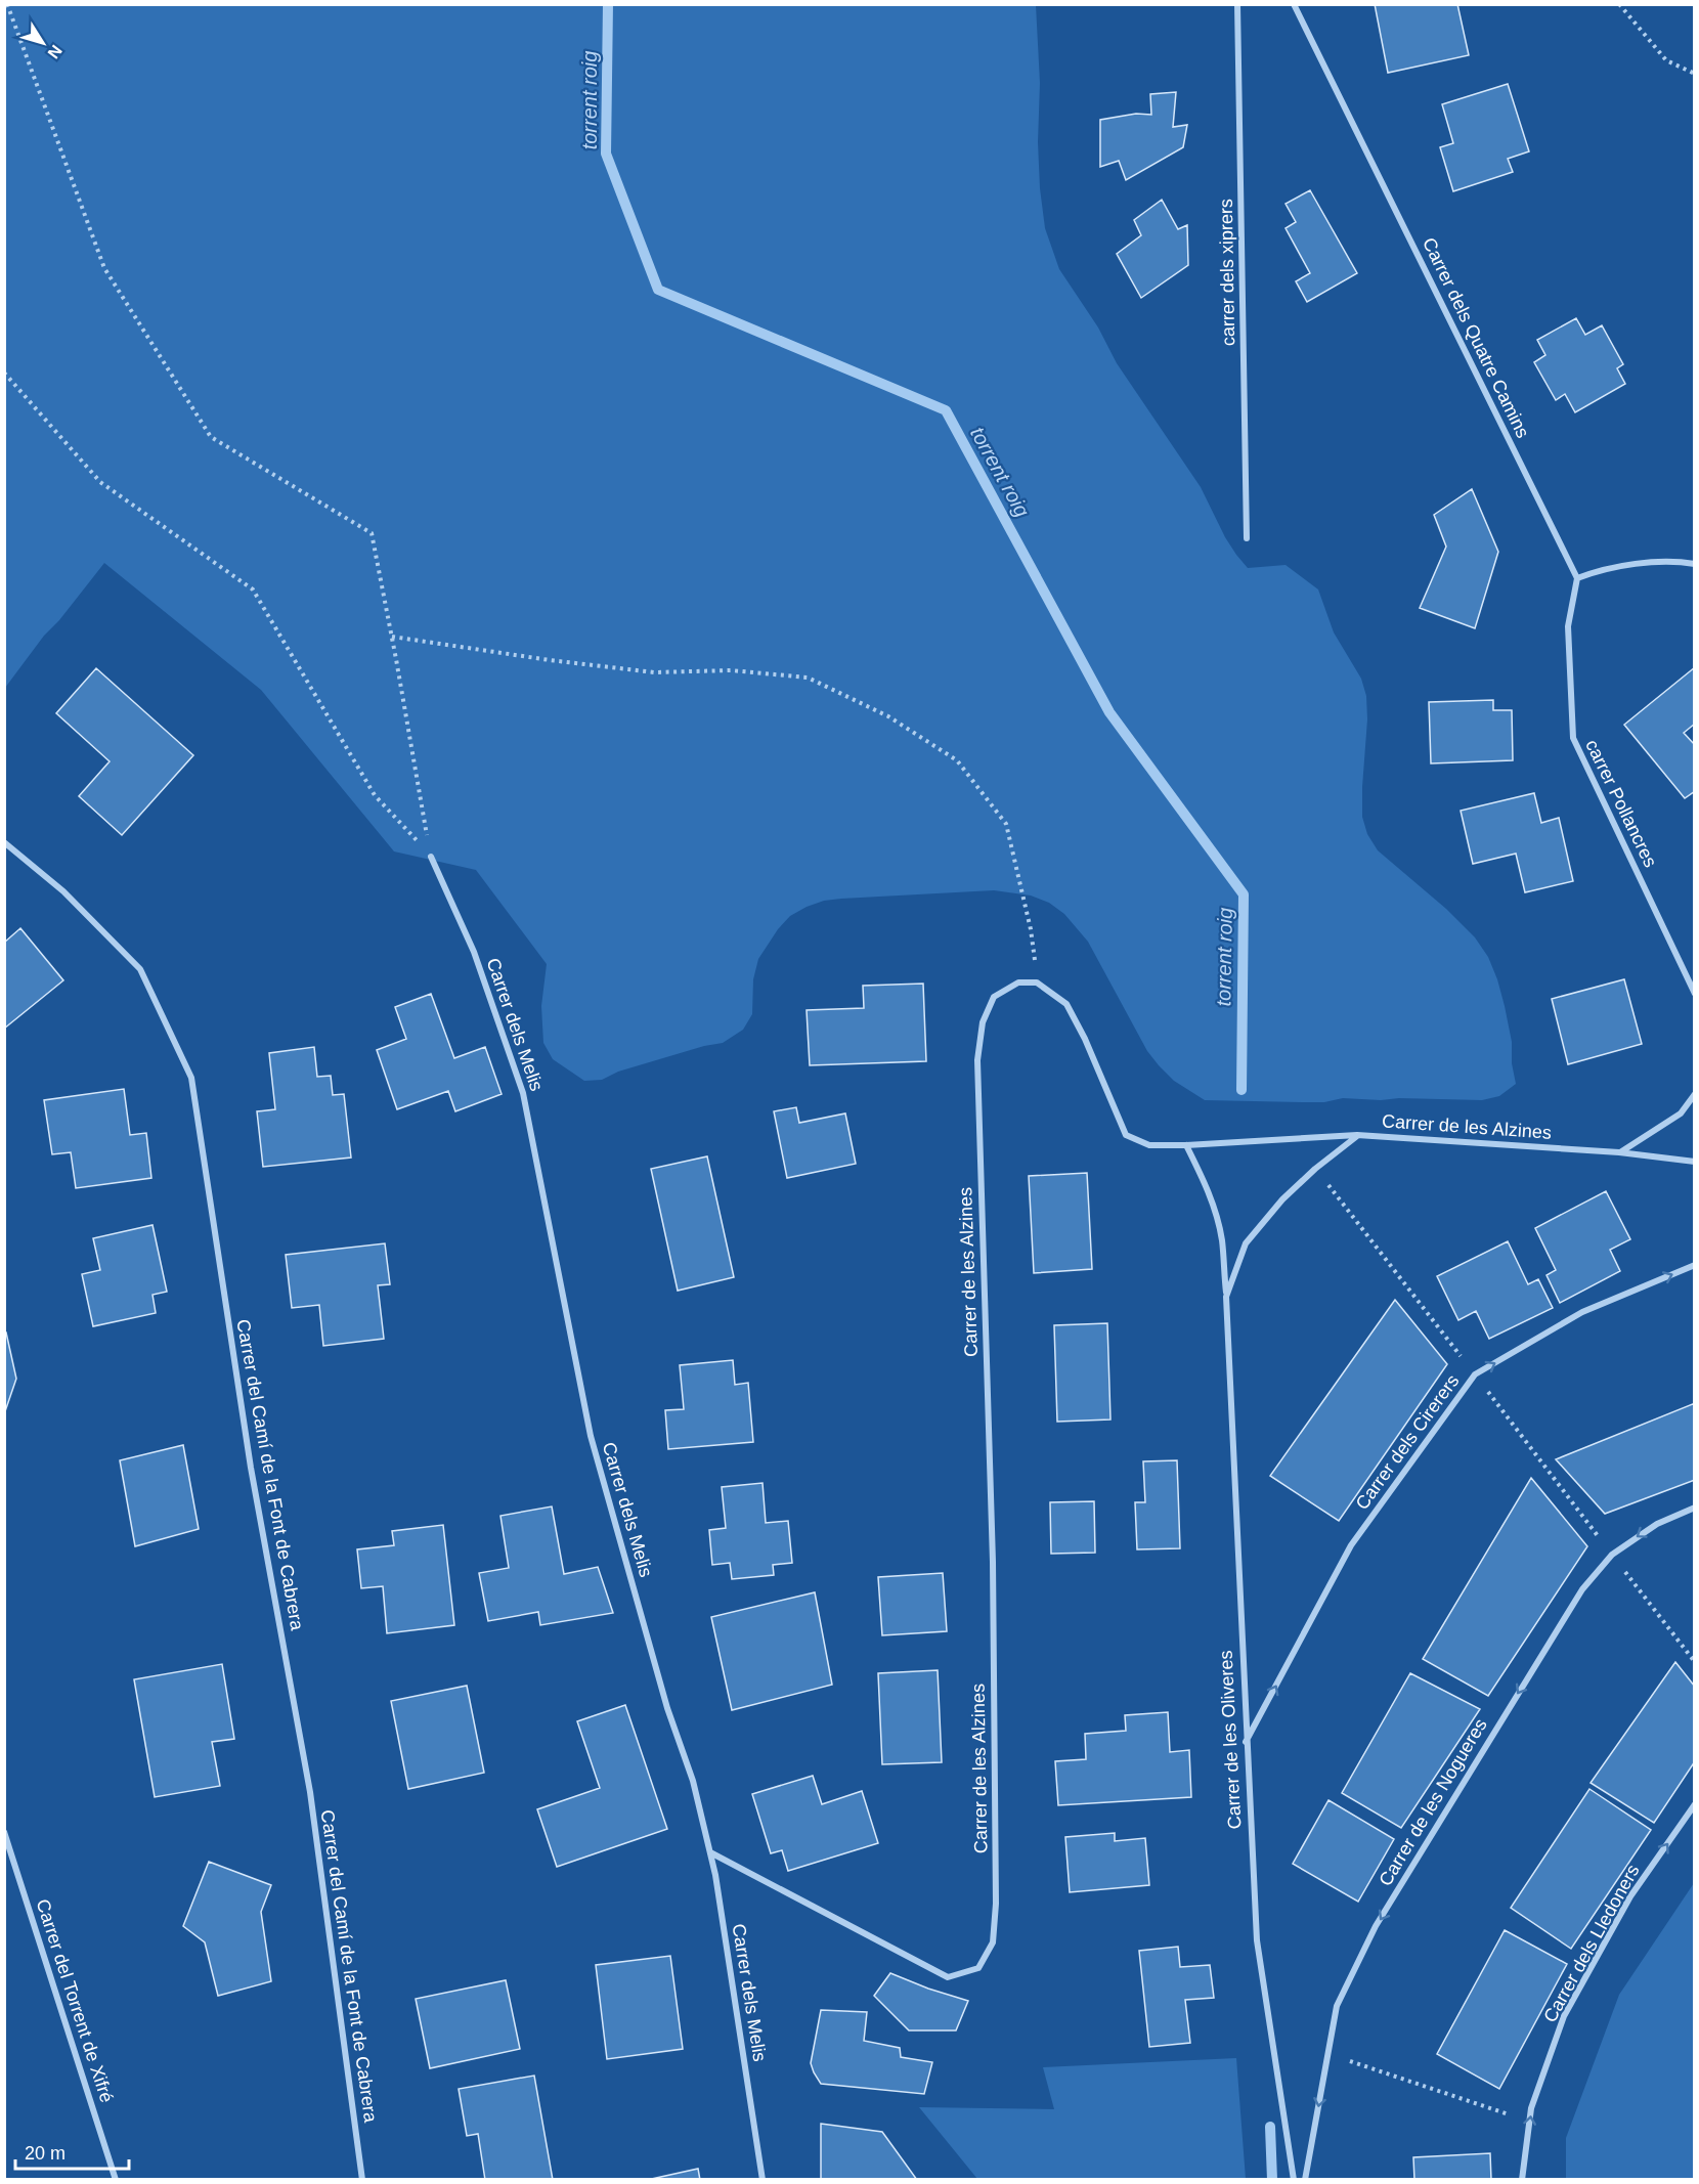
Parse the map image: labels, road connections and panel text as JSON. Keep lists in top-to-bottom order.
{
  "streets": {
    "street": [
      "carrer dels xiprers",
      "Carrer dels Quatre Camins",
      "carrer Pollancres",
      "Carrer dels Melis",
      "Carrer de les Alzines",
      "Carrer dels Cirerers",
      "Carrer del Camí de la Font de Cabrera",
      "Carrer de les Oliveres",
      "Carrer de les Nogueres",
      "Carrer dels Lledoners",
      "Carrer del Torrent de Xifré"
    ]
  },
  "crossings": [
    ["Carrer dels Quatre Camins", "carrer Pollancres"],
    ["Carrer dels Melis", "Carrer de les Alzines"],
    ["Carrer de les Alzines", "Carrer de les Oliveres"],
    ["Carrer dels Cirerers", "Carrer de les Oliveres"]
  ],
  "one_way": ["Carrer dels Cirerers", "Carrer de les Nogueres", "Carrer dels Lledoners"],
  "water": ["torrent roig"],
  "scale_bar": "20 m",
  "north": "bottom right"
}
